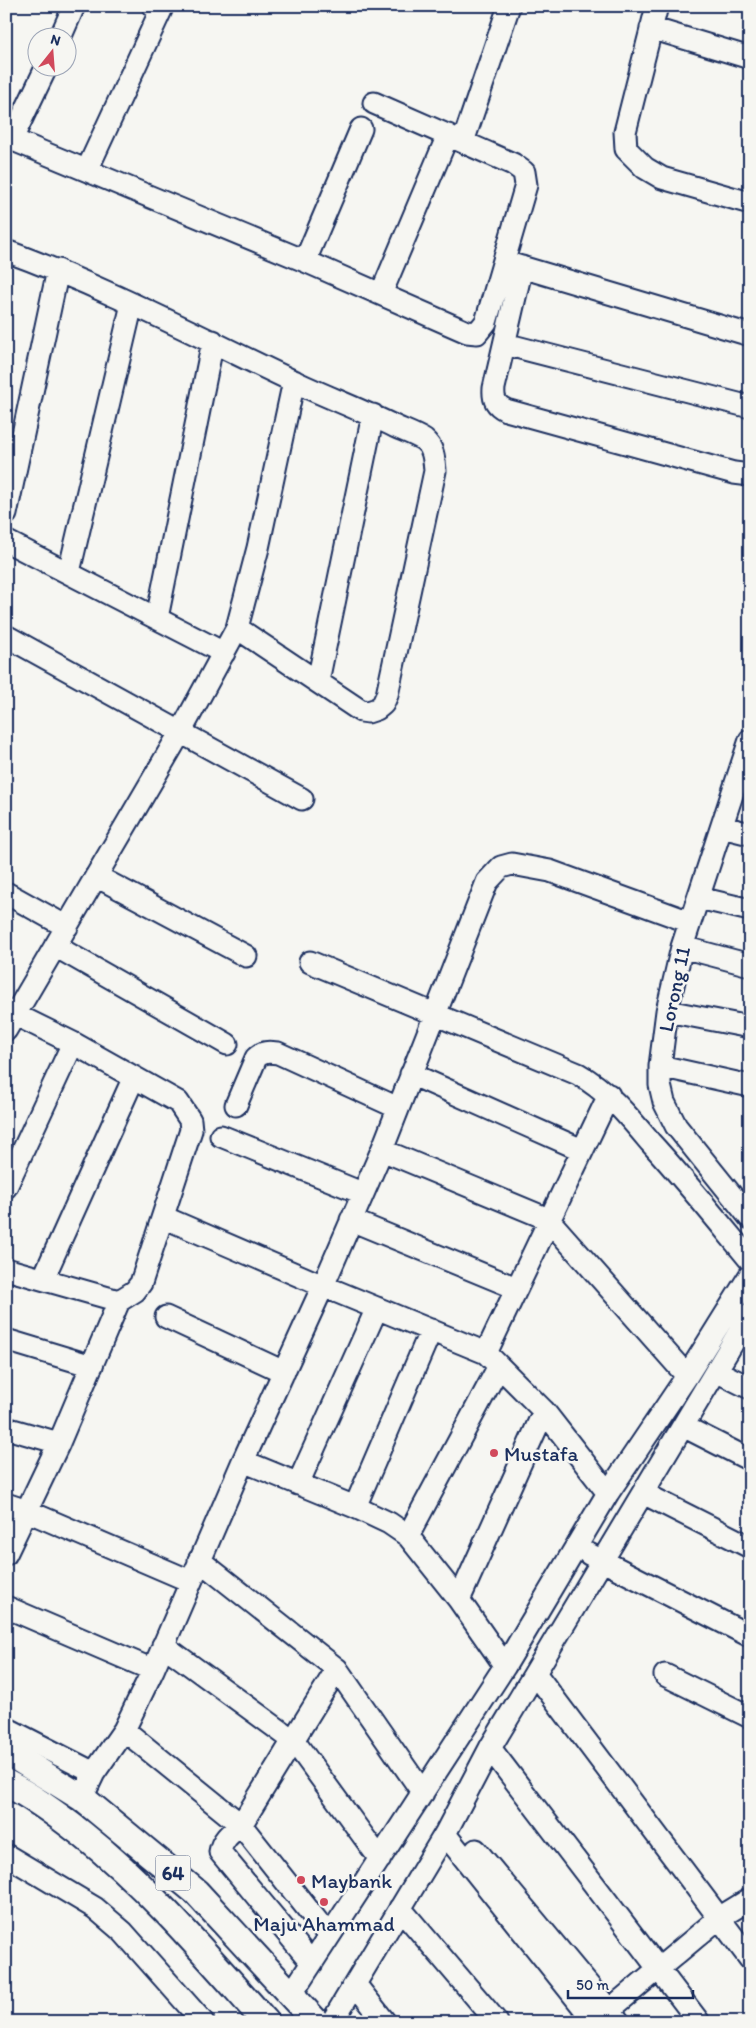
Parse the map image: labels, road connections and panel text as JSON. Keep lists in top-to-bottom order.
{
  "streets": {
    "main road": ["64"],
    "street": ["Lorong 11"]
  },
  "places": ["Mustafa", "Maybank", "Maju Ahammad"],
  "scale_bar": "50 m",
  "north": "top"
}
